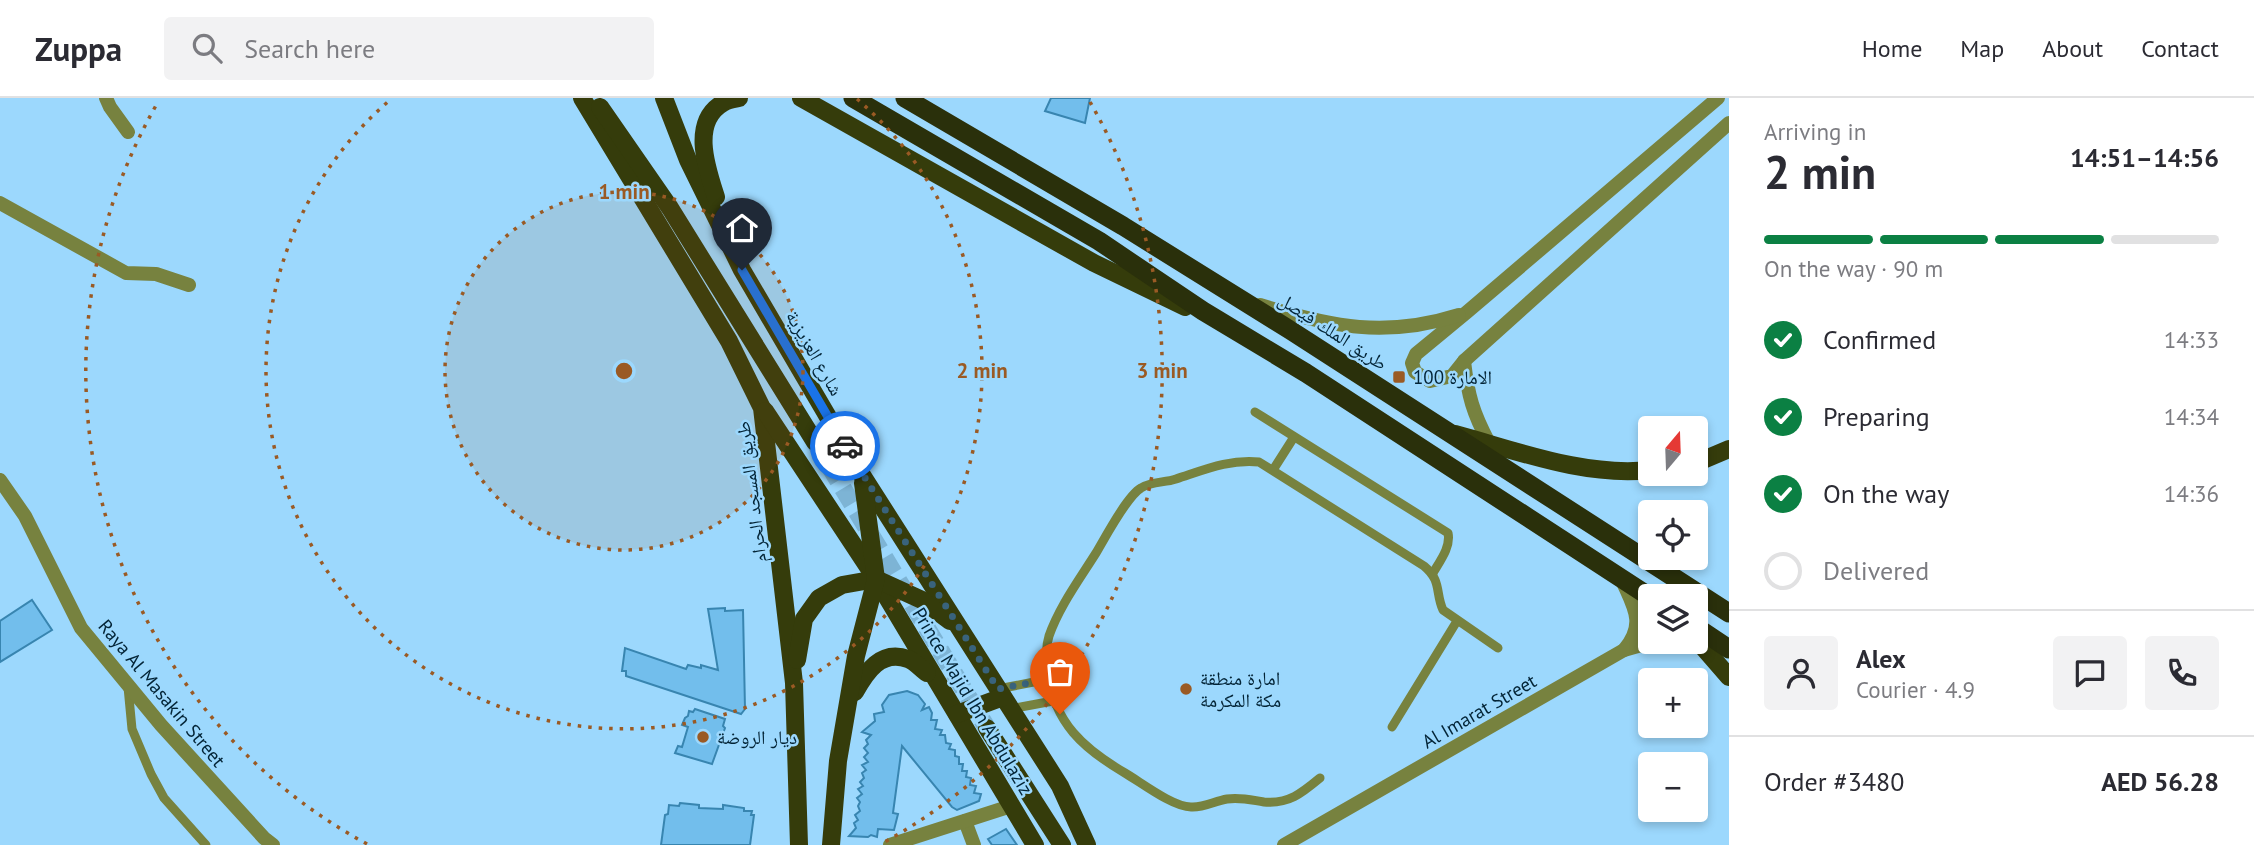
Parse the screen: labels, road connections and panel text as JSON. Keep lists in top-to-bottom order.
{
  "streets": {
    "highway": ["طريق الملك فيصل"],
    "main road": ["شارع العزيزية", "طريق المسجد الحرام", "Prince Majid Ibn Abdulaziz"],
    "street": ["Raya Al Masakin Street", "Al Imarat Street"]
  },
  "crossings": [
    ["طريق المسجد الحرام", "Prince Majid Ibn Abdulaziz"]
  ],
  "places": {
    "transit": ["الامارة 100"],
    "other": ["امارة منطقة مكة المكرمة", "ديار الروضة"]
  },
  "north": "top",
  "page": {
    "header": "Zuppa",
    "search": "Search here",
    "nav": [
      "Home",
      "Map",
      "About",
      "Contact"
    ],
    "heading": ["2 min", "Arriving in", "14:51–14:56"],
    "panel": [
      "Alex",
      "Courier · 4.9",
      "Order #3480",
      "AED 56.28"
    ],
    "bar": "On the way · 90 m",
    "list": [
      ["Confirmed", "14:33"],
      ["Preparing", "14:34"],
      ["On the way", "14:36"],
      "Delivered"
    ],
    "map_buttons": ["+", "−"]
  },
  "rings": ["1 min", "2 min", "3 min"]
}
